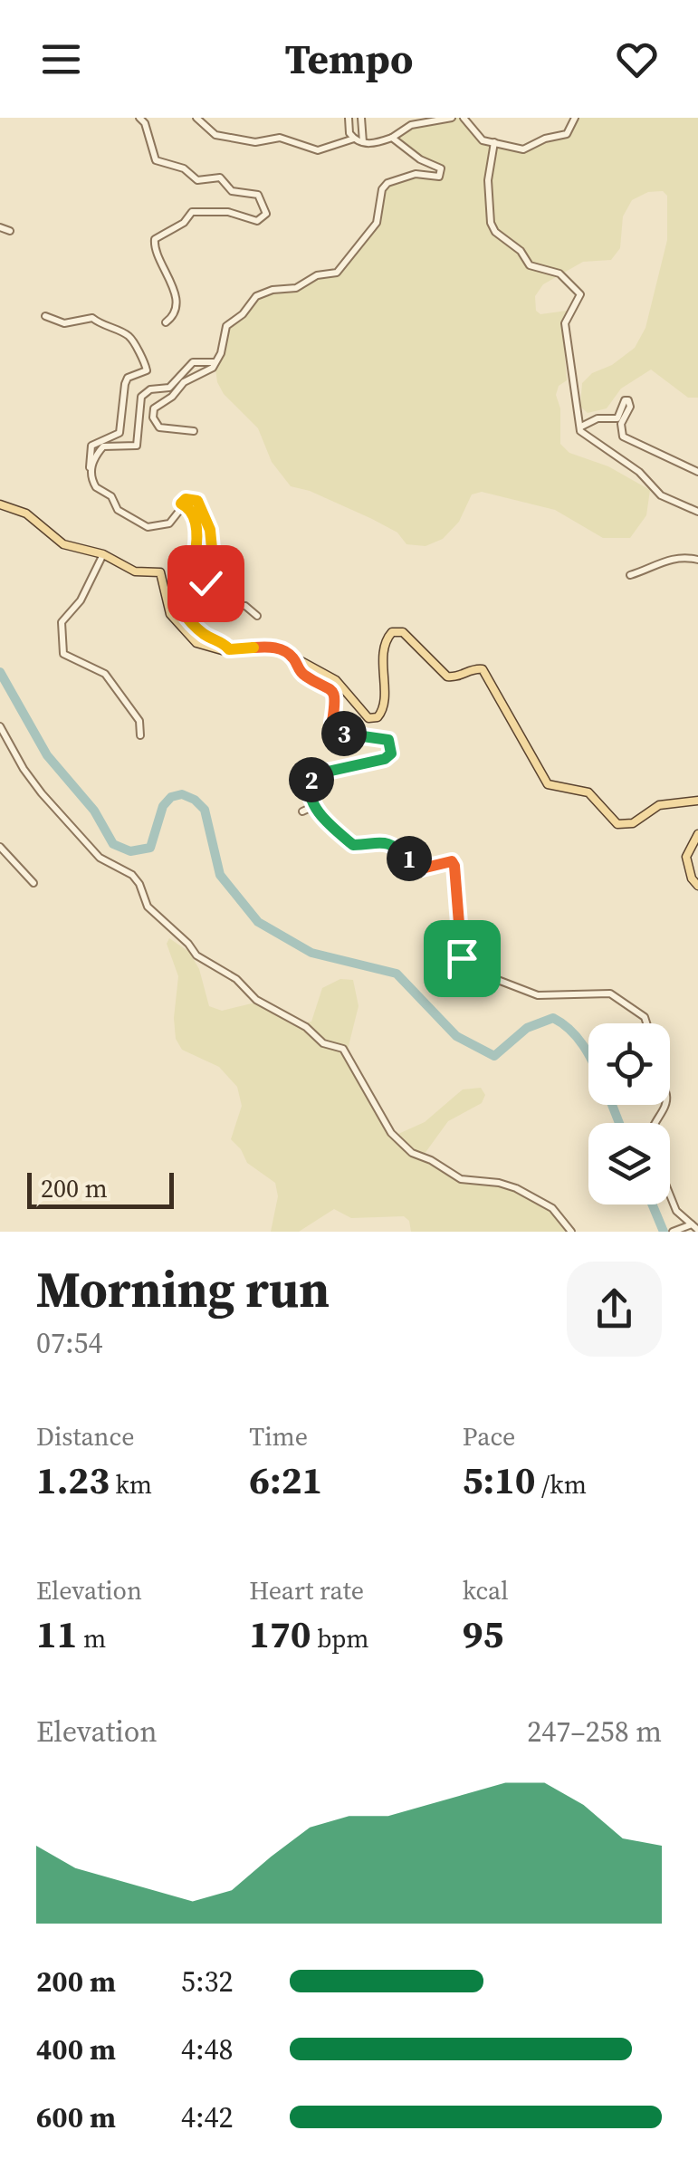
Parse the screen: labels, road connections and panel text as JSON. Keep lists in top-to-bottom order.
{
  "scale_bar": "200 m",
  "page": {
    "header": "Tempo",
    "pins": ["3", "2", "1"],
    "scale": "200 m",
    "heading": ["Morning run", "07:54"],
    "stats": [
      ["Distance", "1.23 km"],
      ["Time", "6:21"],
      ["Pace", "5:10 /km"],
      ["Elevation", "11 m"],
      ["Heart rate", "170 bpm"],
      ["kcal", "95"]
    ],
    "chart": ["Elevation", "247–258 m"],
    "list": [
      {
        "name": "200 m",
        "note": "5:32"
      },
      {
        "name": "400 m",
        "note": "4:48"
      },
      {
        "name": "600 m",
        "note": "4:42"
      }
    ]
  }
}
